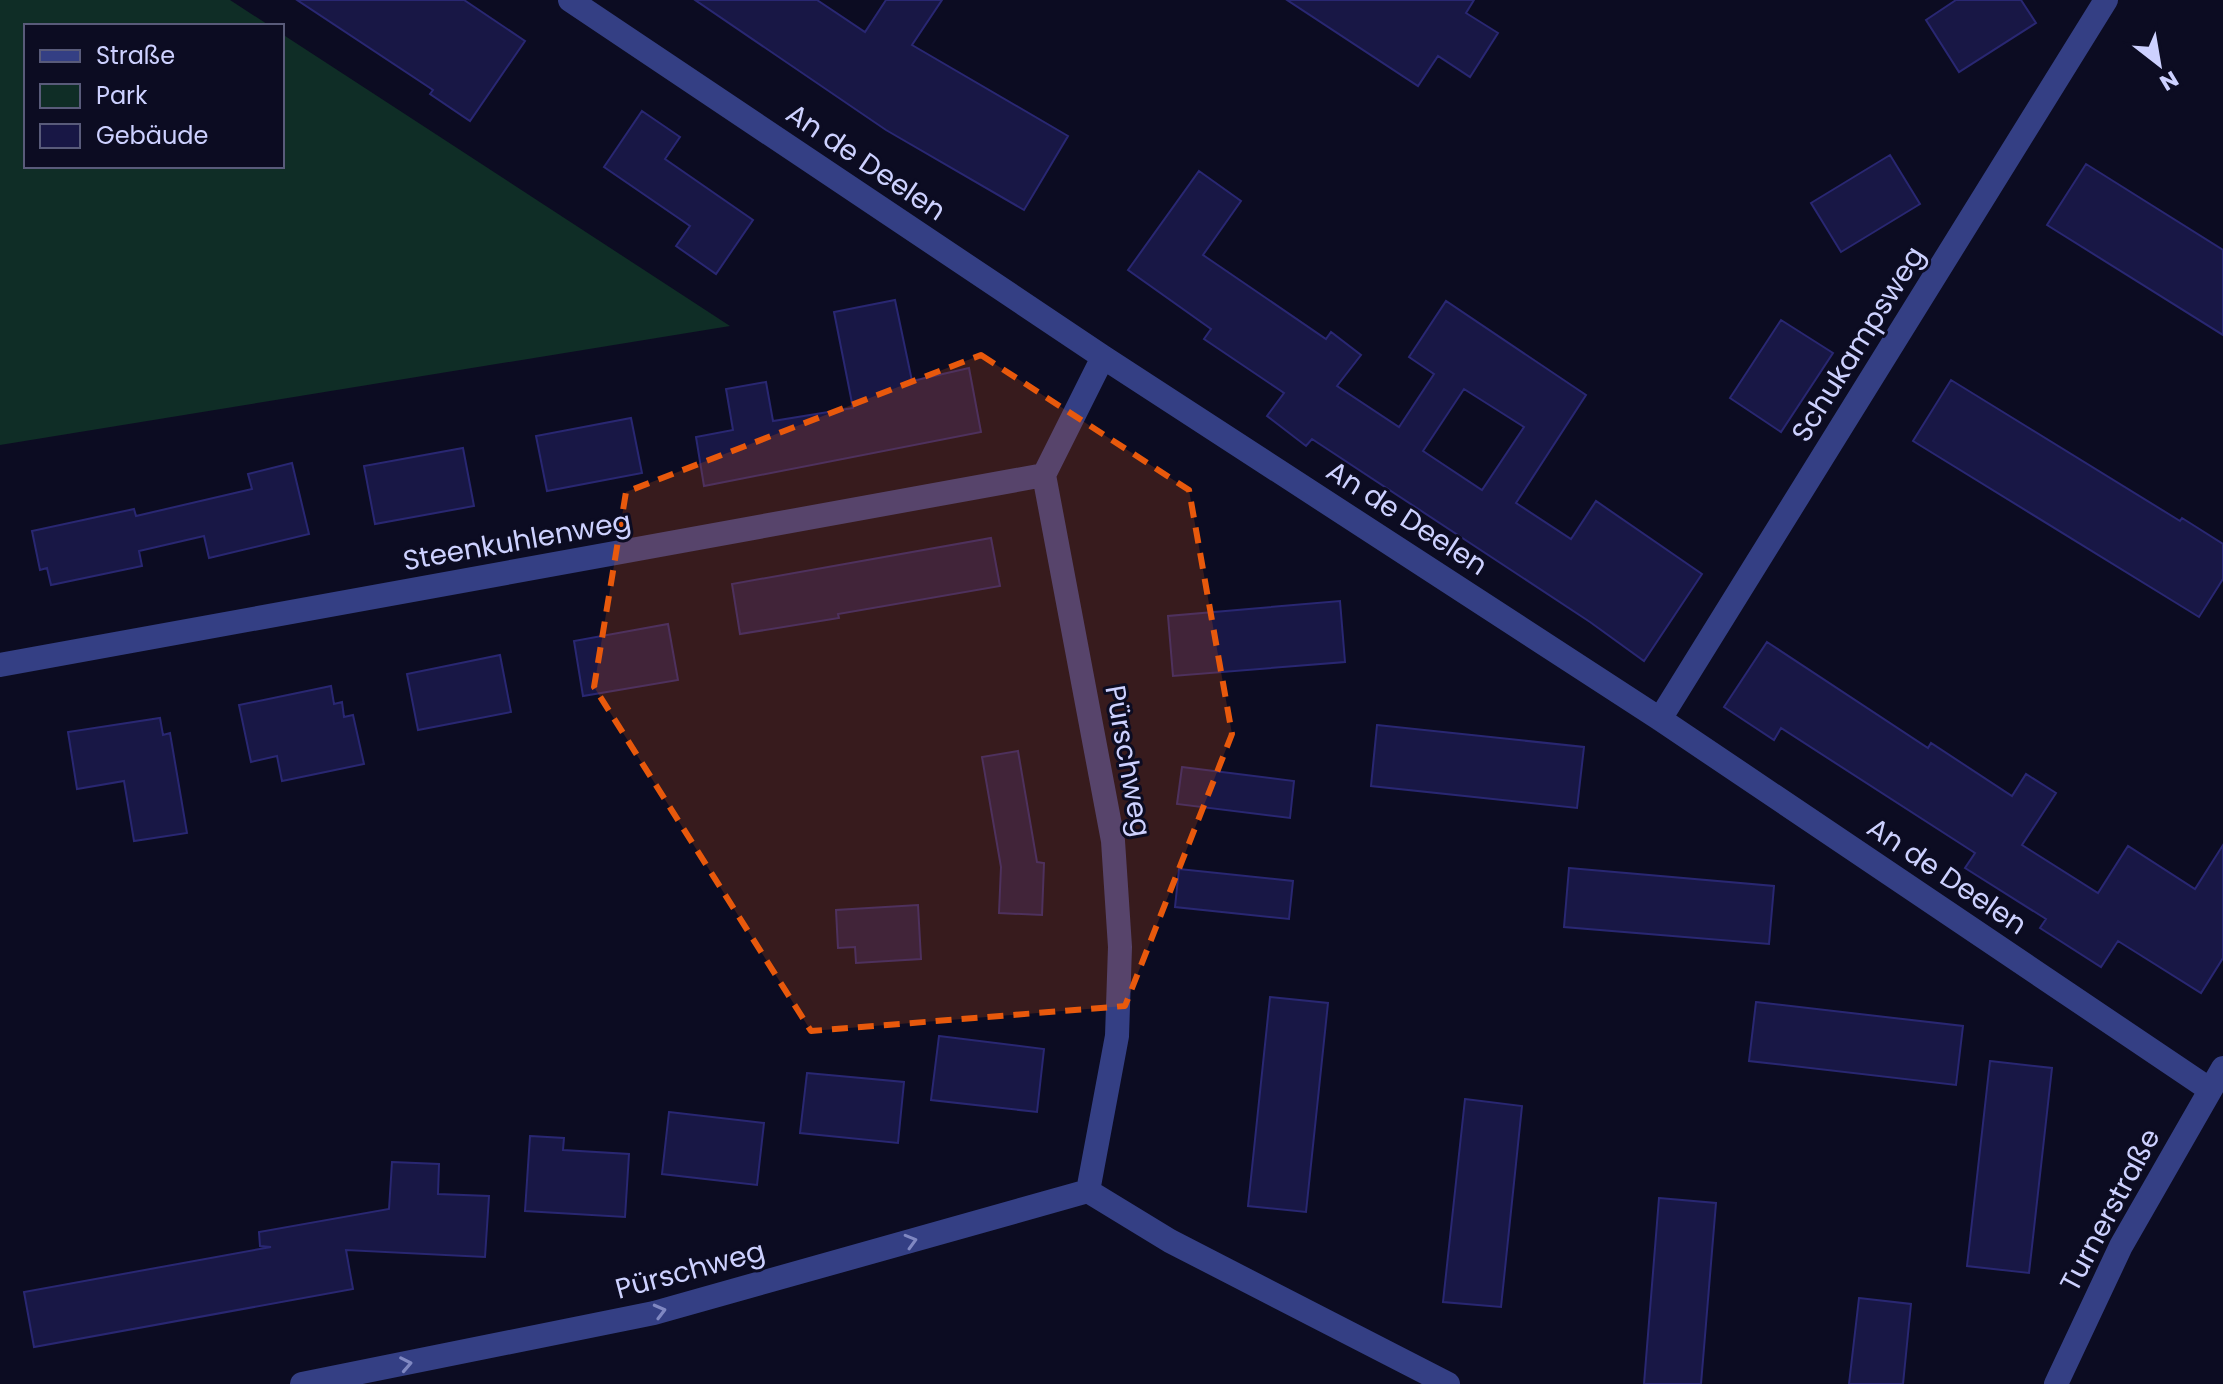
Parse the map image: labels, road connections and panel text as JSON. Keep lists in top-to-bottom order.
{
  "streets": {
    "street": [
      "An de Deelen",
      "Schukampsweg",
      "Steenkuhlenweg",
      "Pürschweg",
      "Turnerstraße"
    ]
  },
  "crossings": [
    ["An de Deelen", "Schukampsweg"],
    ["An de Deelen", "Turnerstraße"],
    ["Steenkuhlenweg", "Pürschweg"]
  ],
  "one_way": ["Pürschweg"],
  "legend": ["Straße", "Park", "Gebäude"],
  "north": "bottom right"
}
